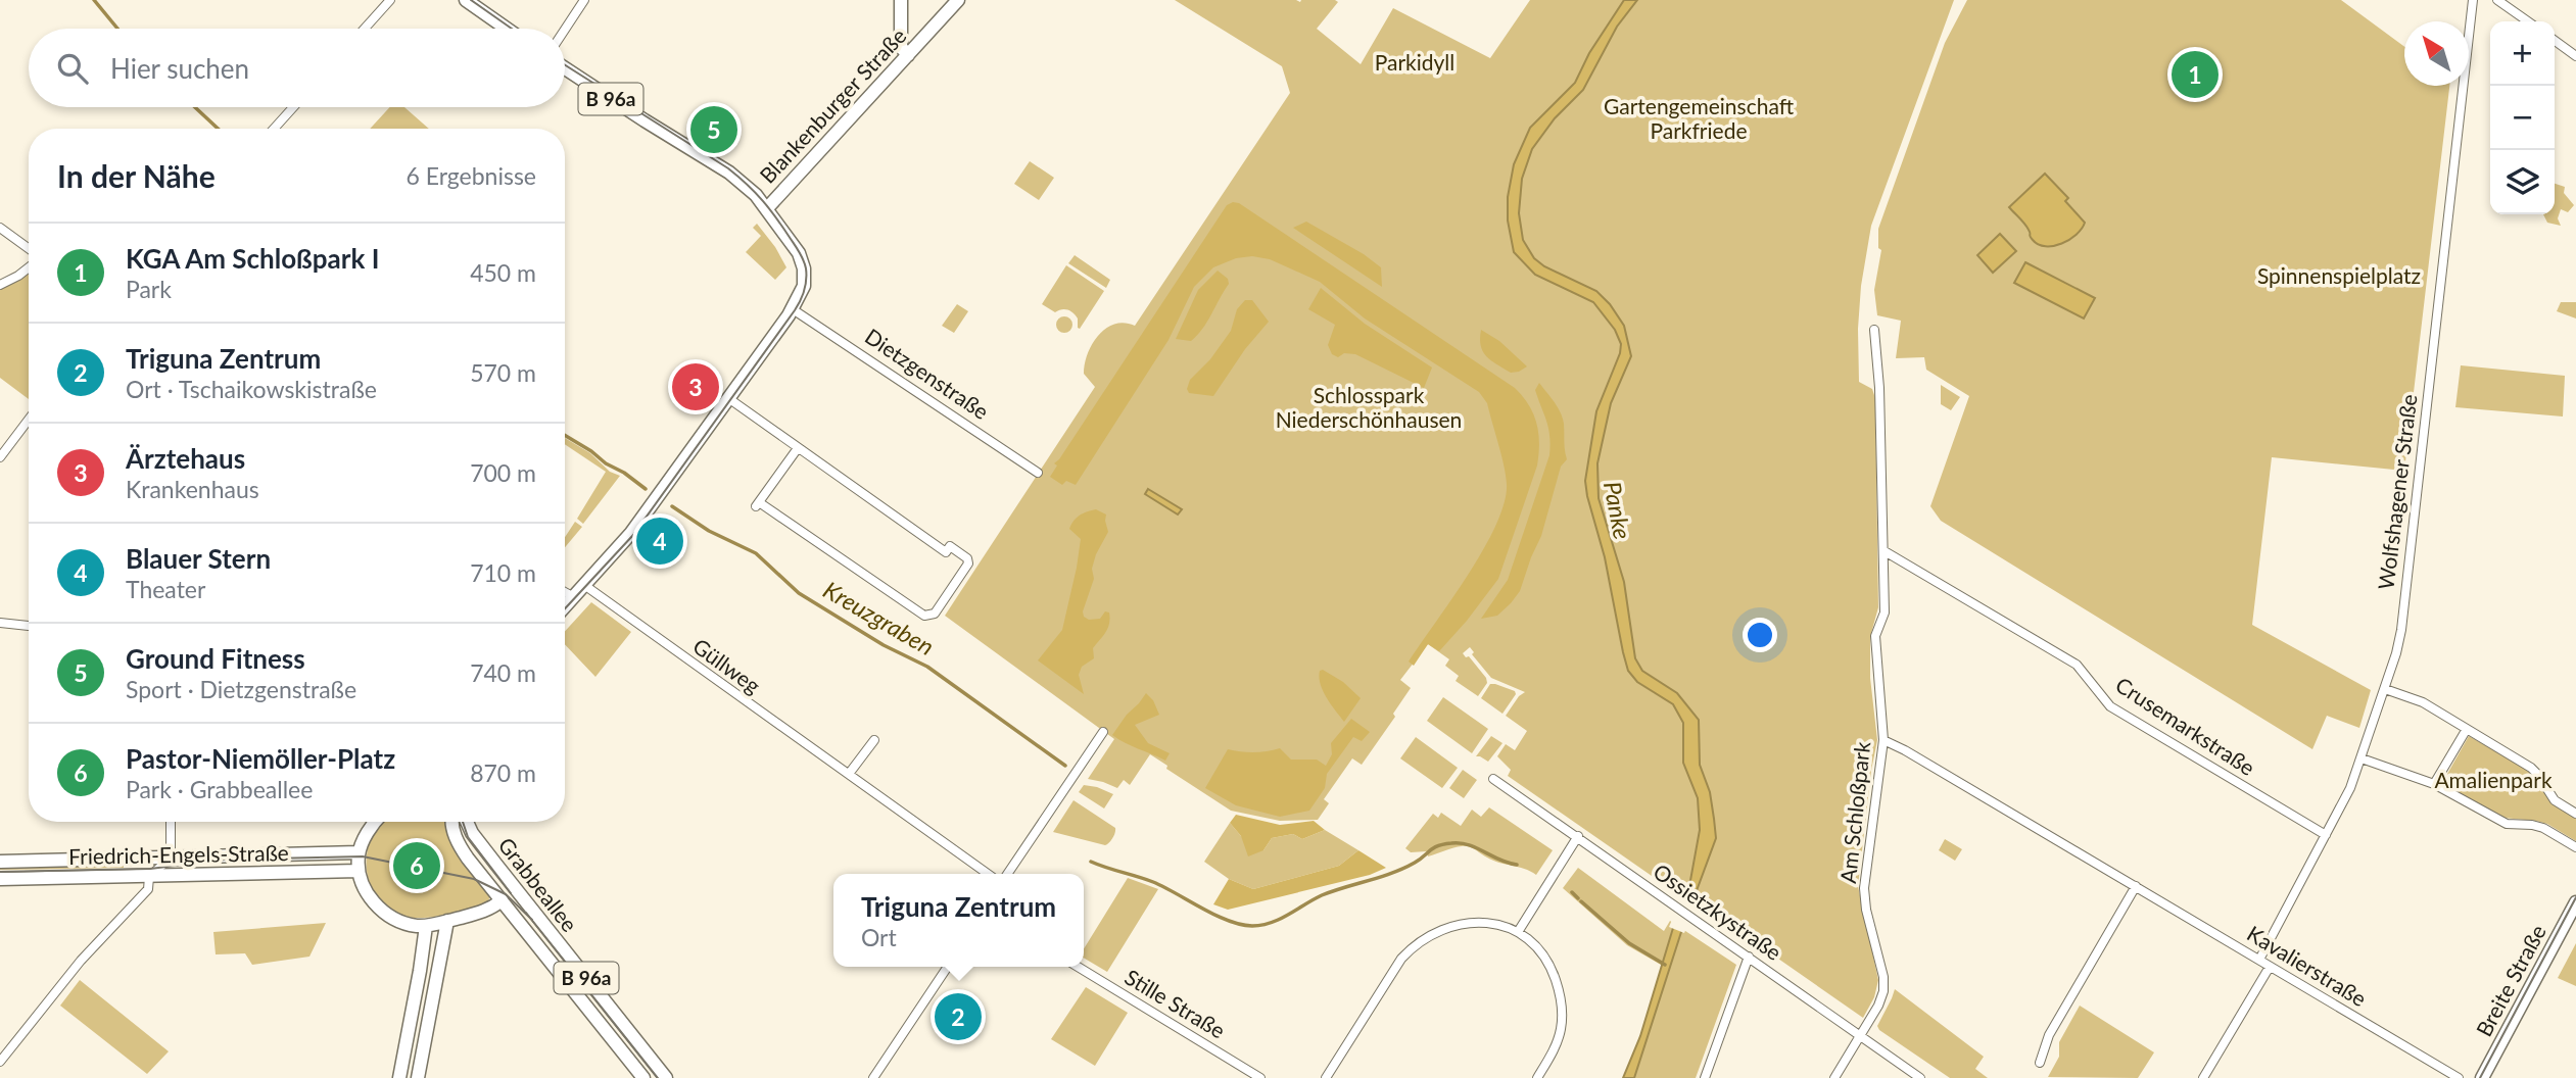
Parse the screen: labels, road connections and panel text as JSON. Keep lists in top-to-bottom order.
{
  "streets": {
    "main road": [
      "B 96a",
      "Blankenburger Straße",
      "Friedrich-Engels-Straße",
      "Grabbeallee",
      "Breite Straße"
    ],
    "street": [
      "Dietzgenstraße",
      "Wolfshagener Straße",
      "Güllweg",
      "Crusemarkstraße",
      "Am Schloßpark",
      "Ossietzkystraße",
      "Kavalierstraße",
      "Stille Straße"
    ]
  },
  "crossings": [
    ["B 96a", "Blankenburger Straße"],
    ["B 96a", "Dietzgenstraße"],
    ["B 96a", "Güllweg"],
    ["Wolfshagener Straße", "Crusemarkstraße"],
    ["Wolfshagener Straße", "Kavalierstraße"],
    ["Crusemarkstraße", "Am Schloßpark"],
    ["Am Schloßpark", "Ossietzkystraße"],
    ["Am Schloßpark", "Kavalierstraße"]
  ],
  "water": ["Panke", "Kreuzgraben"],
  "parks": [
    "Parkidyll",
    "Gartengemeinschaft Parkfriede",
    "Spinnenspielplatz",
    "Schlosspark Niederschönhausen",
    "Amalienpark"
  ],
  "north": "top left",
  "page": {
    "map_buttons": ["+", "−"],
    "search": "Hier suchen",
    "pins": [
      "1",
      "5",
      "3",
      "4",
      "6",
      "2"
    ],
    "heading": ["In der Nähe", "6 Ergebnisse"],
    "list": [
      {
        "mark": "1",
        "name": "KGA Am Schloßpark I",
        "note": "Park",
        "value": "450 m"
      },
      {
        "mark": "2",
        "name": "Triguna Zentrum",
        "note": "Ort · Tschaikowskistraße",
        "value": "570 m"
      },
      {
        "mark": "3",
        "name": "Ärztehaus",
        "note": "Krankenhaus",
        "value": "700 m"
      },
      {
        "mark": "4",
        "name": "Blauer Stern",
        "note": "Theater",
        "value": "710 m"
      },
      {
        "mark": "5",
        "name": "Ground Fitness",
        "note": "Sport · Dietzgenstraße",
        "value": "740 m"
      },
      {
        "mark": "6",
        "name": "Pastor-Niemöller-Platz",
        "note": "Park · Grabbeallee",
        "value": "870 m"
      }
    ],
    "popup": ["Triguna Zentrum", "Ort"]
  }
}
